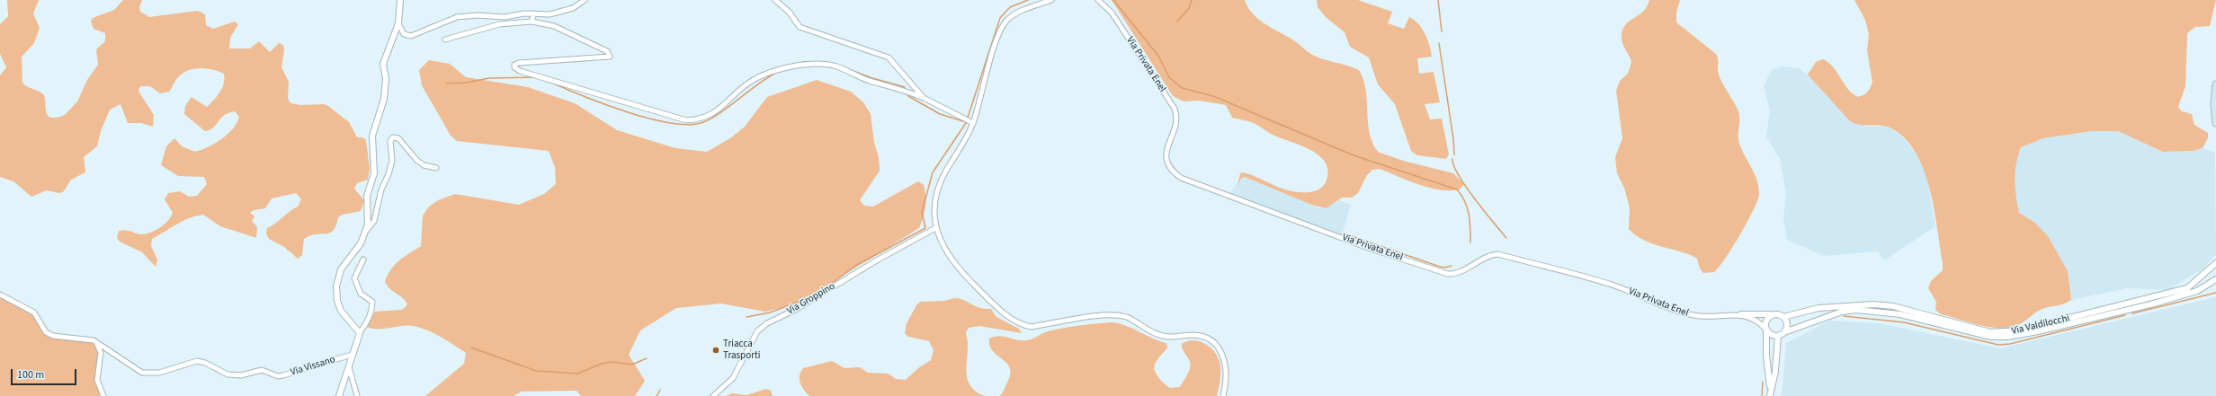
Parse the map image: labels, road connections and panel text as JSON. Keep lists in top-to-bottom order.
{
  "streets": {
    "street": [
      "Via Privata Enel",
      "Via Groppino",
      "Via Valdilocchi",
      "Via Vissano"
    ]
  },
  "crossings": [
    ["Via Privata Enel", "Via Valdilocchi"]
  ],
  "places": ["Triacca Trasporti"],
  "scale_bar": "100 m"
}
